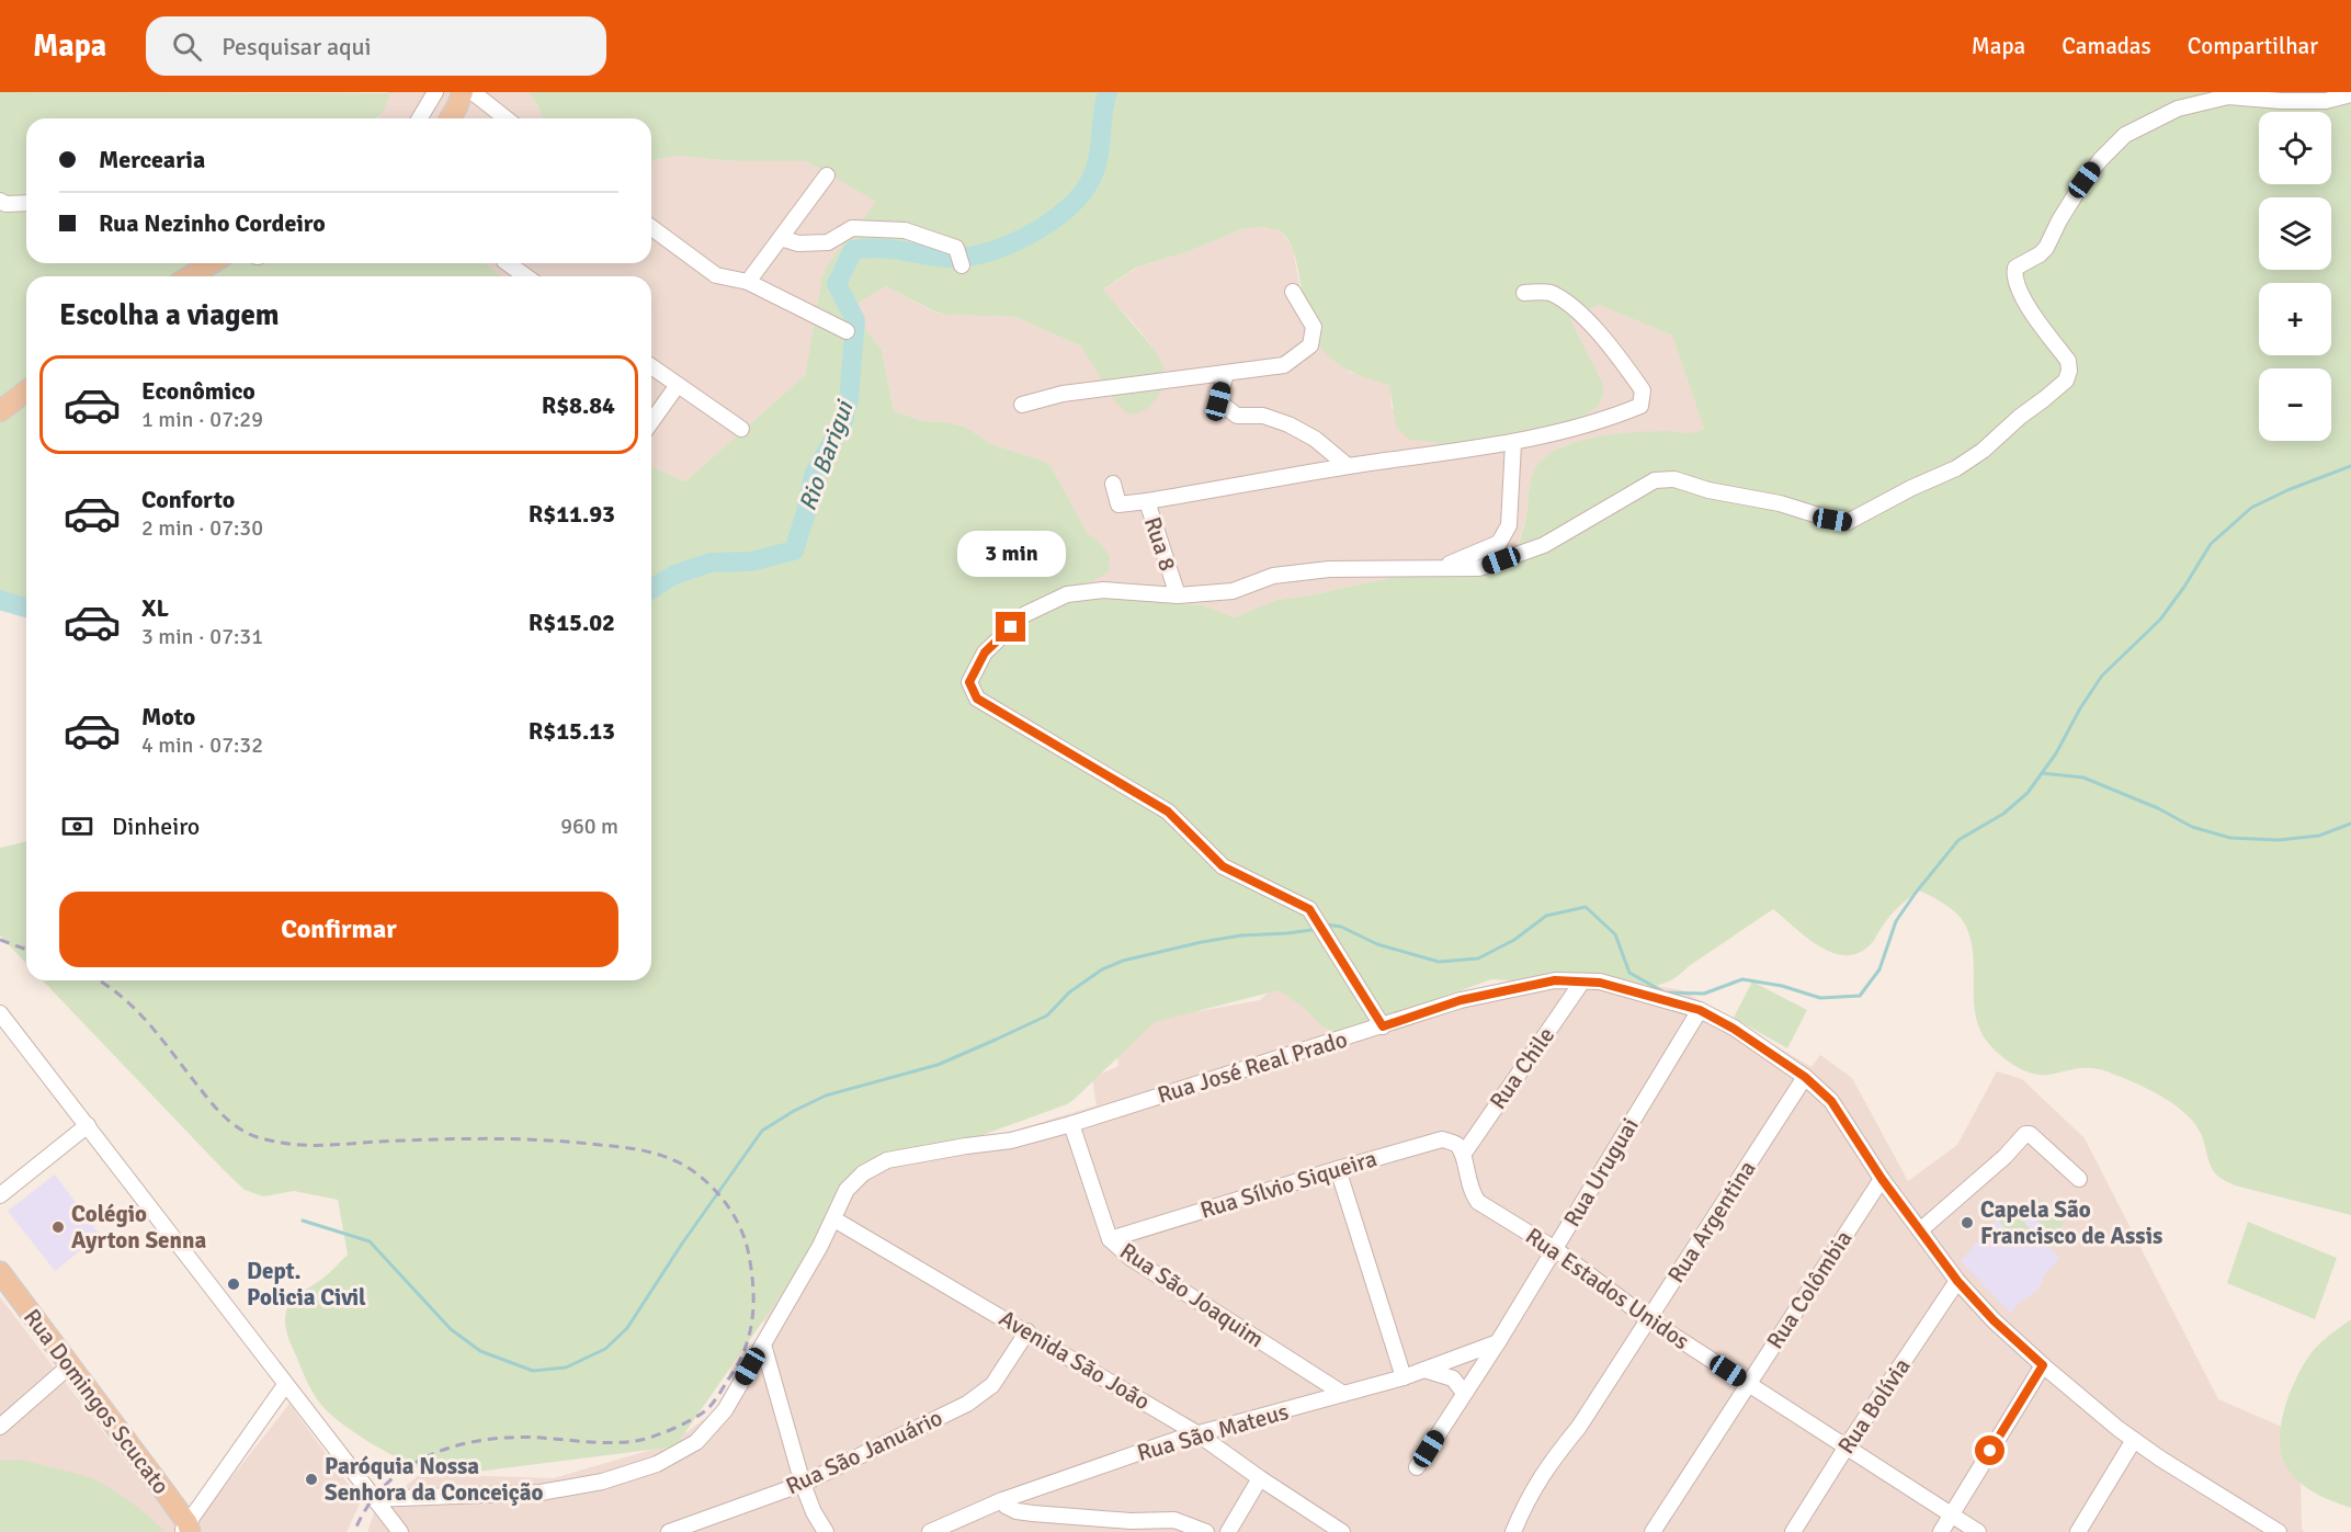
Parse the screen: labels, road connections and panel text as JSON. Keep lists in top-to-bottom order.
{
  "streets": {
    "main road": ["Rua Domingos Scucato"],
    "street": [
      "Rua 8",
      "Rua José Real Prado",
      "Rua Chile",
      "Rua Uruguai",
      "Rua Sílvio Siqueira",
      "Rua Argentina",
      "Rua Estados Unidos",
      "Rua Colômbia",
      "Rua São Joaquim",
      "Avenida São João",
      "Rua Bolívia",
      "Rua São Mateus",
      "Rua São Januário"
    ]
  },
  "crossings": [
    ["Rua José Real Prado", "Rua Chile"],
    ["Rua José Real Prado", "Rua Uruguai"],
    ["Rua José Real Prado", "Rua Argentina"],
    ["Rua José Real Prado", "Rua Colômbia"],
    ["Rua José Real Prado", "Rua São Joaquim"],
    ["Rua José Real Prado", "Avenida São João"],
    ["Rua José Real Prado", "Rua Bolívia"],
    ["Rua Chile", "Rua Sílvio Siqueira"],
    ["Rua Chile", "Rua Estados Unidos"],
    ["Rua Uruguai", "Rua Estados Unidos"],
    ["Rua Uruguai", "Rua São Mateus"],
    ["Rua Sílvio Siqueira", "Rua Estados Unidos"],
    ["Rua Sílvio Siqueira", "Rua São Joaquim"],
    ["Rua Argentina", "Rua Estados Unidos"],
    ["Rua Estados Unidos", "Rua Colômbia"],
    ["Rua Estados Unidos", "Rua Bolívia"],
    ["Rua São Joaquim", "Rua São Mateus"],
    ["Avenida São João", "Rua São Mateus"],
    ["Avenida São João", "Rua São Januário"]
  ],
  "water": ["Rio Barigui"],
  "places": [
    "Capela São Francisco de Assis",
    "Colégio Ayrton Senna",
    "Dept. Policia Civil",
    "Paróquia Nossa Senhora da Conceição"
  ],
  "page": {
    "header": "Mapa",
    "search": "Pesquisar aqui",
    "nav": ["Mapa", "Camadas", "Compartilhar"],
    "map_buttons": ["+", "−"],
    "banner": ["Mercearia", "Rua Nezinho Cordeiro"],
    "heading": "Escolha a viagem",
    "list": [
      {
        "name": "Econômico",
        "note": "1 min · 07:29",
        "value": "R$8.84"
      },
      {
        "name": "Conforto",
        "note": "2 min · 07:30",
        "value": "R$11.93"
      },
      {
        "name": "XL",
        "note": "3 min · 07:31",
        "value": "R$15.02"
      },
      {
        "name": "Moto",
        "note": "4 min · 07:32",
        "value": "R$15.13"
      }
    ],
    "bubble": "3 min",
    "pay": ["Dinheiro", "960 m"],
    "buttons": "Confirmar"
  }
}
